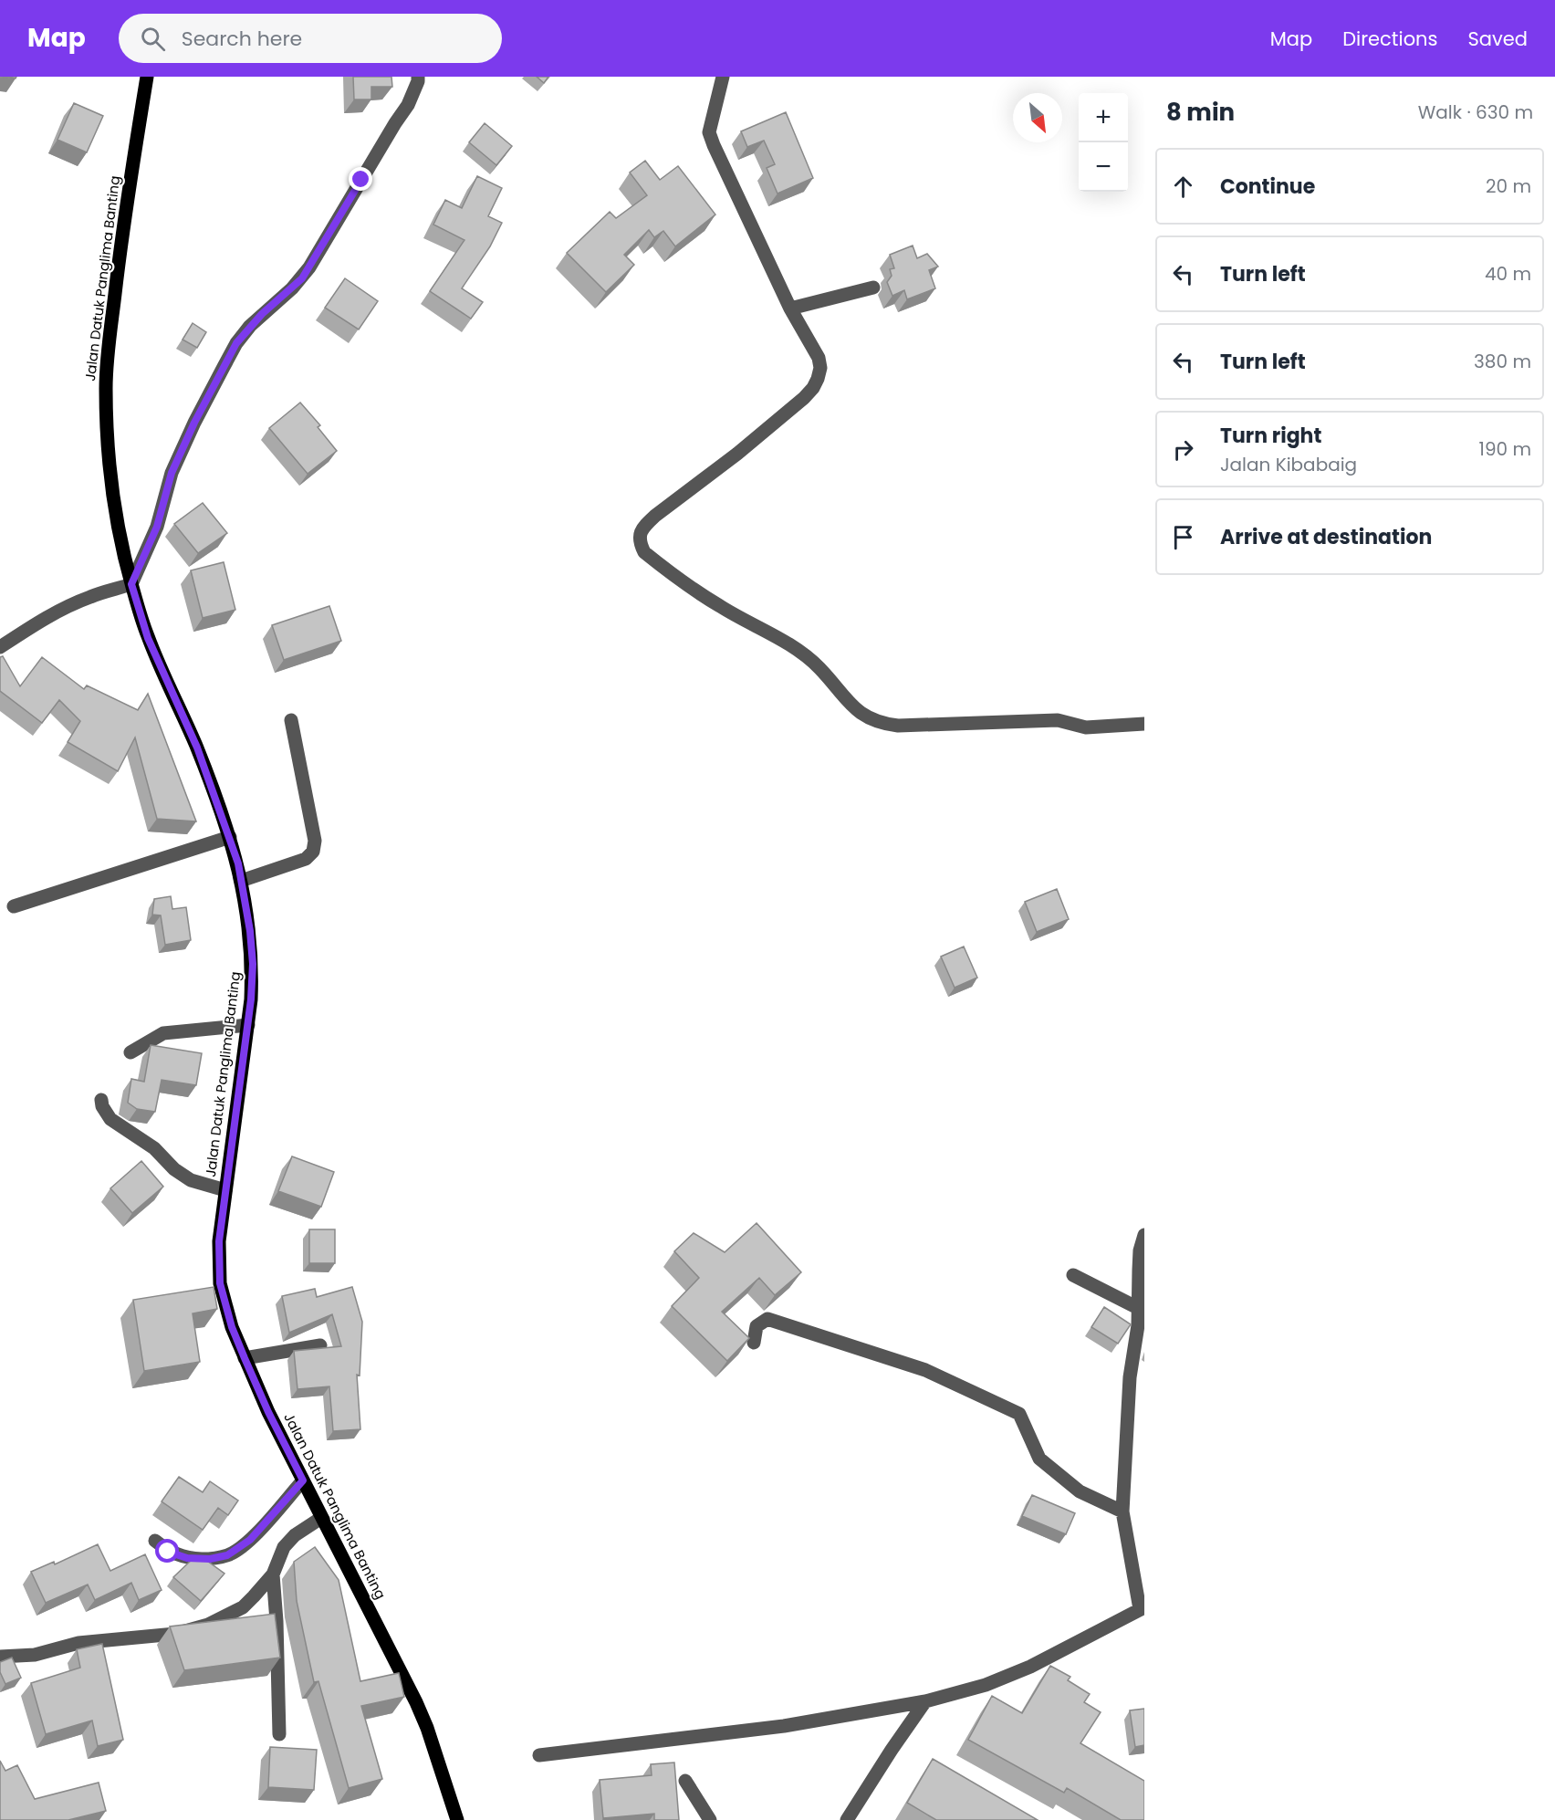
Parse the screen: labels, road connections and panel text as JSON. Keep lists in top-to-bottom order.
{
  "streets": {
    "main road": ["Jalan Datuk Panglima Banting"]
  },
  "north": "bottom right",
  "page": {
    "header": "Map",
    "search": "Search here",
    "nav": ["Map", "Directions", "Saved"],
    "heading": ["8 min", "Walk · 630 m"],
    "map_buttons": ["+", "−"],
    "list": [
      ["Continue", "20 m"],
      ["Turn left", "40 m"],
      ["Turn left", "380 m"],
      ["Turn right", "Jalan Kibabaig", "190 m"],
      "Arrive at destination"
    ]
  }
}
